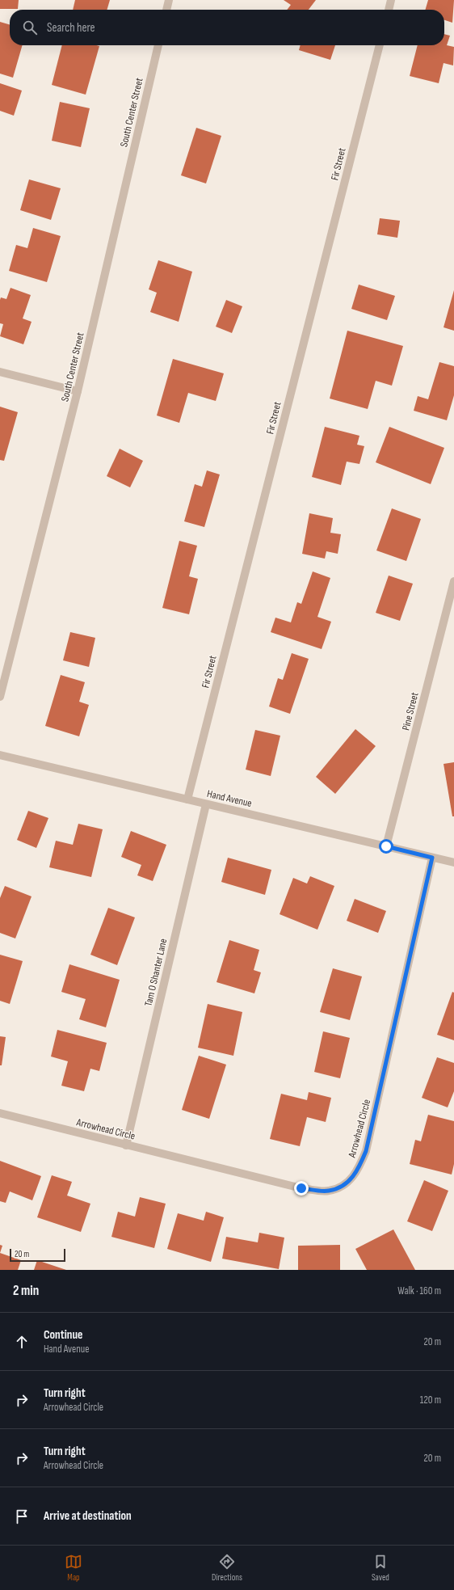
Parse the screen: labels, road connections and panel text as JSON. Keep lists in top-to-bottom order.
{
  "streets": {
    "street": [
      "South Center Street",
      "Fir Street",
      "Pine Street",
      "Hand Avenue",
      "Tam O Shanter Lane",
      "Arrowhead Circle"
    ]
  },
  "crossings": [
    ["Fir Street", "Hand Avenue"],
    ["Pine Street", "Hand Avenue"],
    ["Hand Avenue", "Tam O Shanter Lane"],
    ["Hand Avenue", "Arrowhead Circle"],
    ["Tam O Shanter Lane", "Arrowhead Circle"]
  ],
  "scale_bar": "20 m",
  "page": {
    "search": "Search here",
    "scale": "20 m",
    "heading": ["2 min", "Walk · 160 m"],
    "list": [
      ["Continue", "Hand Avenue", "20 m"],
      ["Turn right", "Arrowhead Circle", "120 m"],
      ["Turn right", "Arrowhead Circle", "20 m"],
      "Arrive at destination"
    ],
    "nav": ["Map", "Directions", "Saved"]
  }
}
